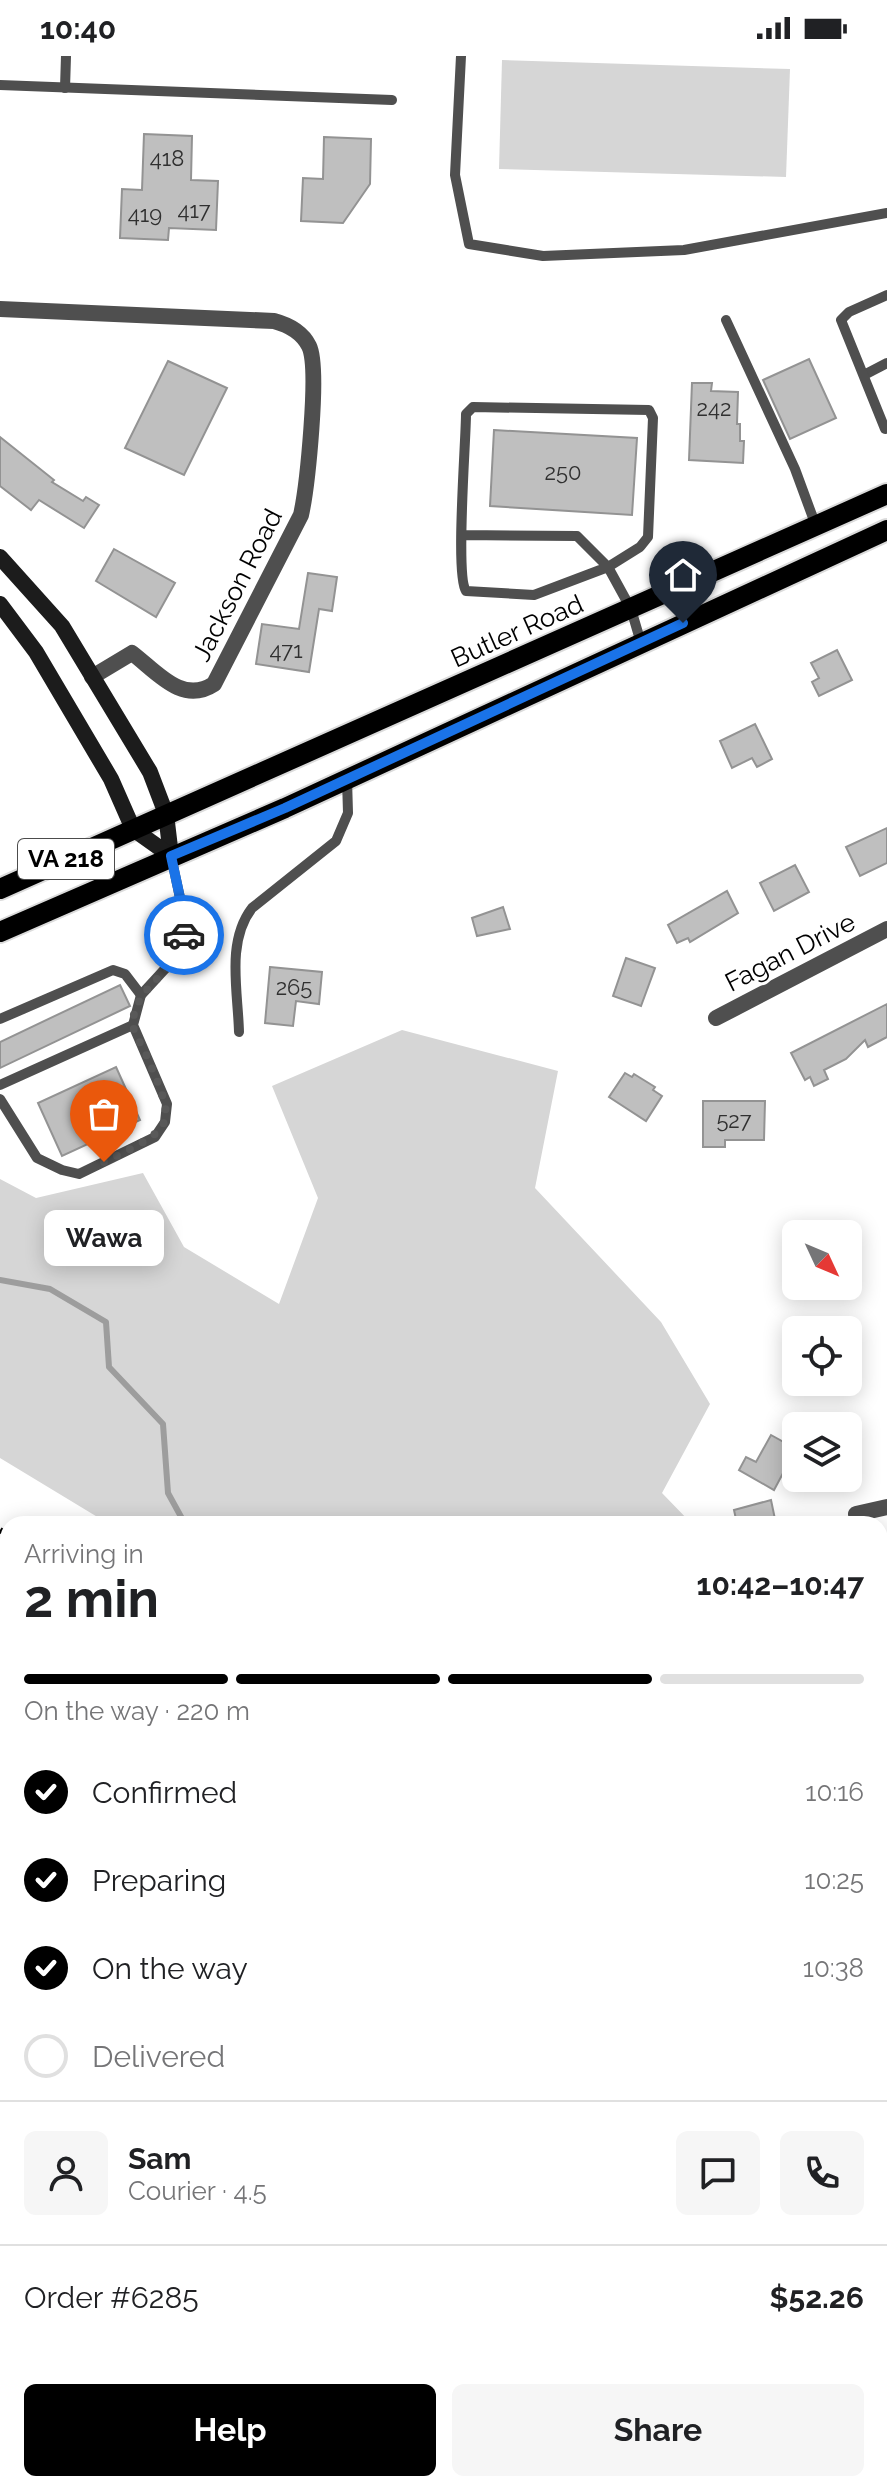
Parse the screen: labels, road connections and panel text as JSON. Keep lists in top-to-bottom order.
{
  "streets": {
    "main road": ["Butler Road", "VA 218"],
    "street": ["Jackson Road", "Fagan Drive"]
  },
  "crossings": [
    ["Butler Road", "VA 218"]
  ],
  "places": ["Wawa"],
  "house_numbers": [
    "418",
    "417",
    "419",
    "242",
    "250",
    "471",
    "265",
    "527"
  ],
  "north": "bottom right",
  "page": {
    "status": "10:40",
    "bubble": "Wawa",
    "heading": ["2 min", "Arriving in", "10:42–10:47"],
    "panel": [
      "Sam",
      "Courier · 4.5",
      "Order #6285",
      "$52.26"
    ],
    "bar": "On the way · 220 m",
    "list": [
      ["Confirmed", "10:16"],
      ["Preparing", "10:25"],
      ["On the way", "10:38"],
      "Delivered"
    ],
    "buttons": ["Help", "Share"]
  }
}
